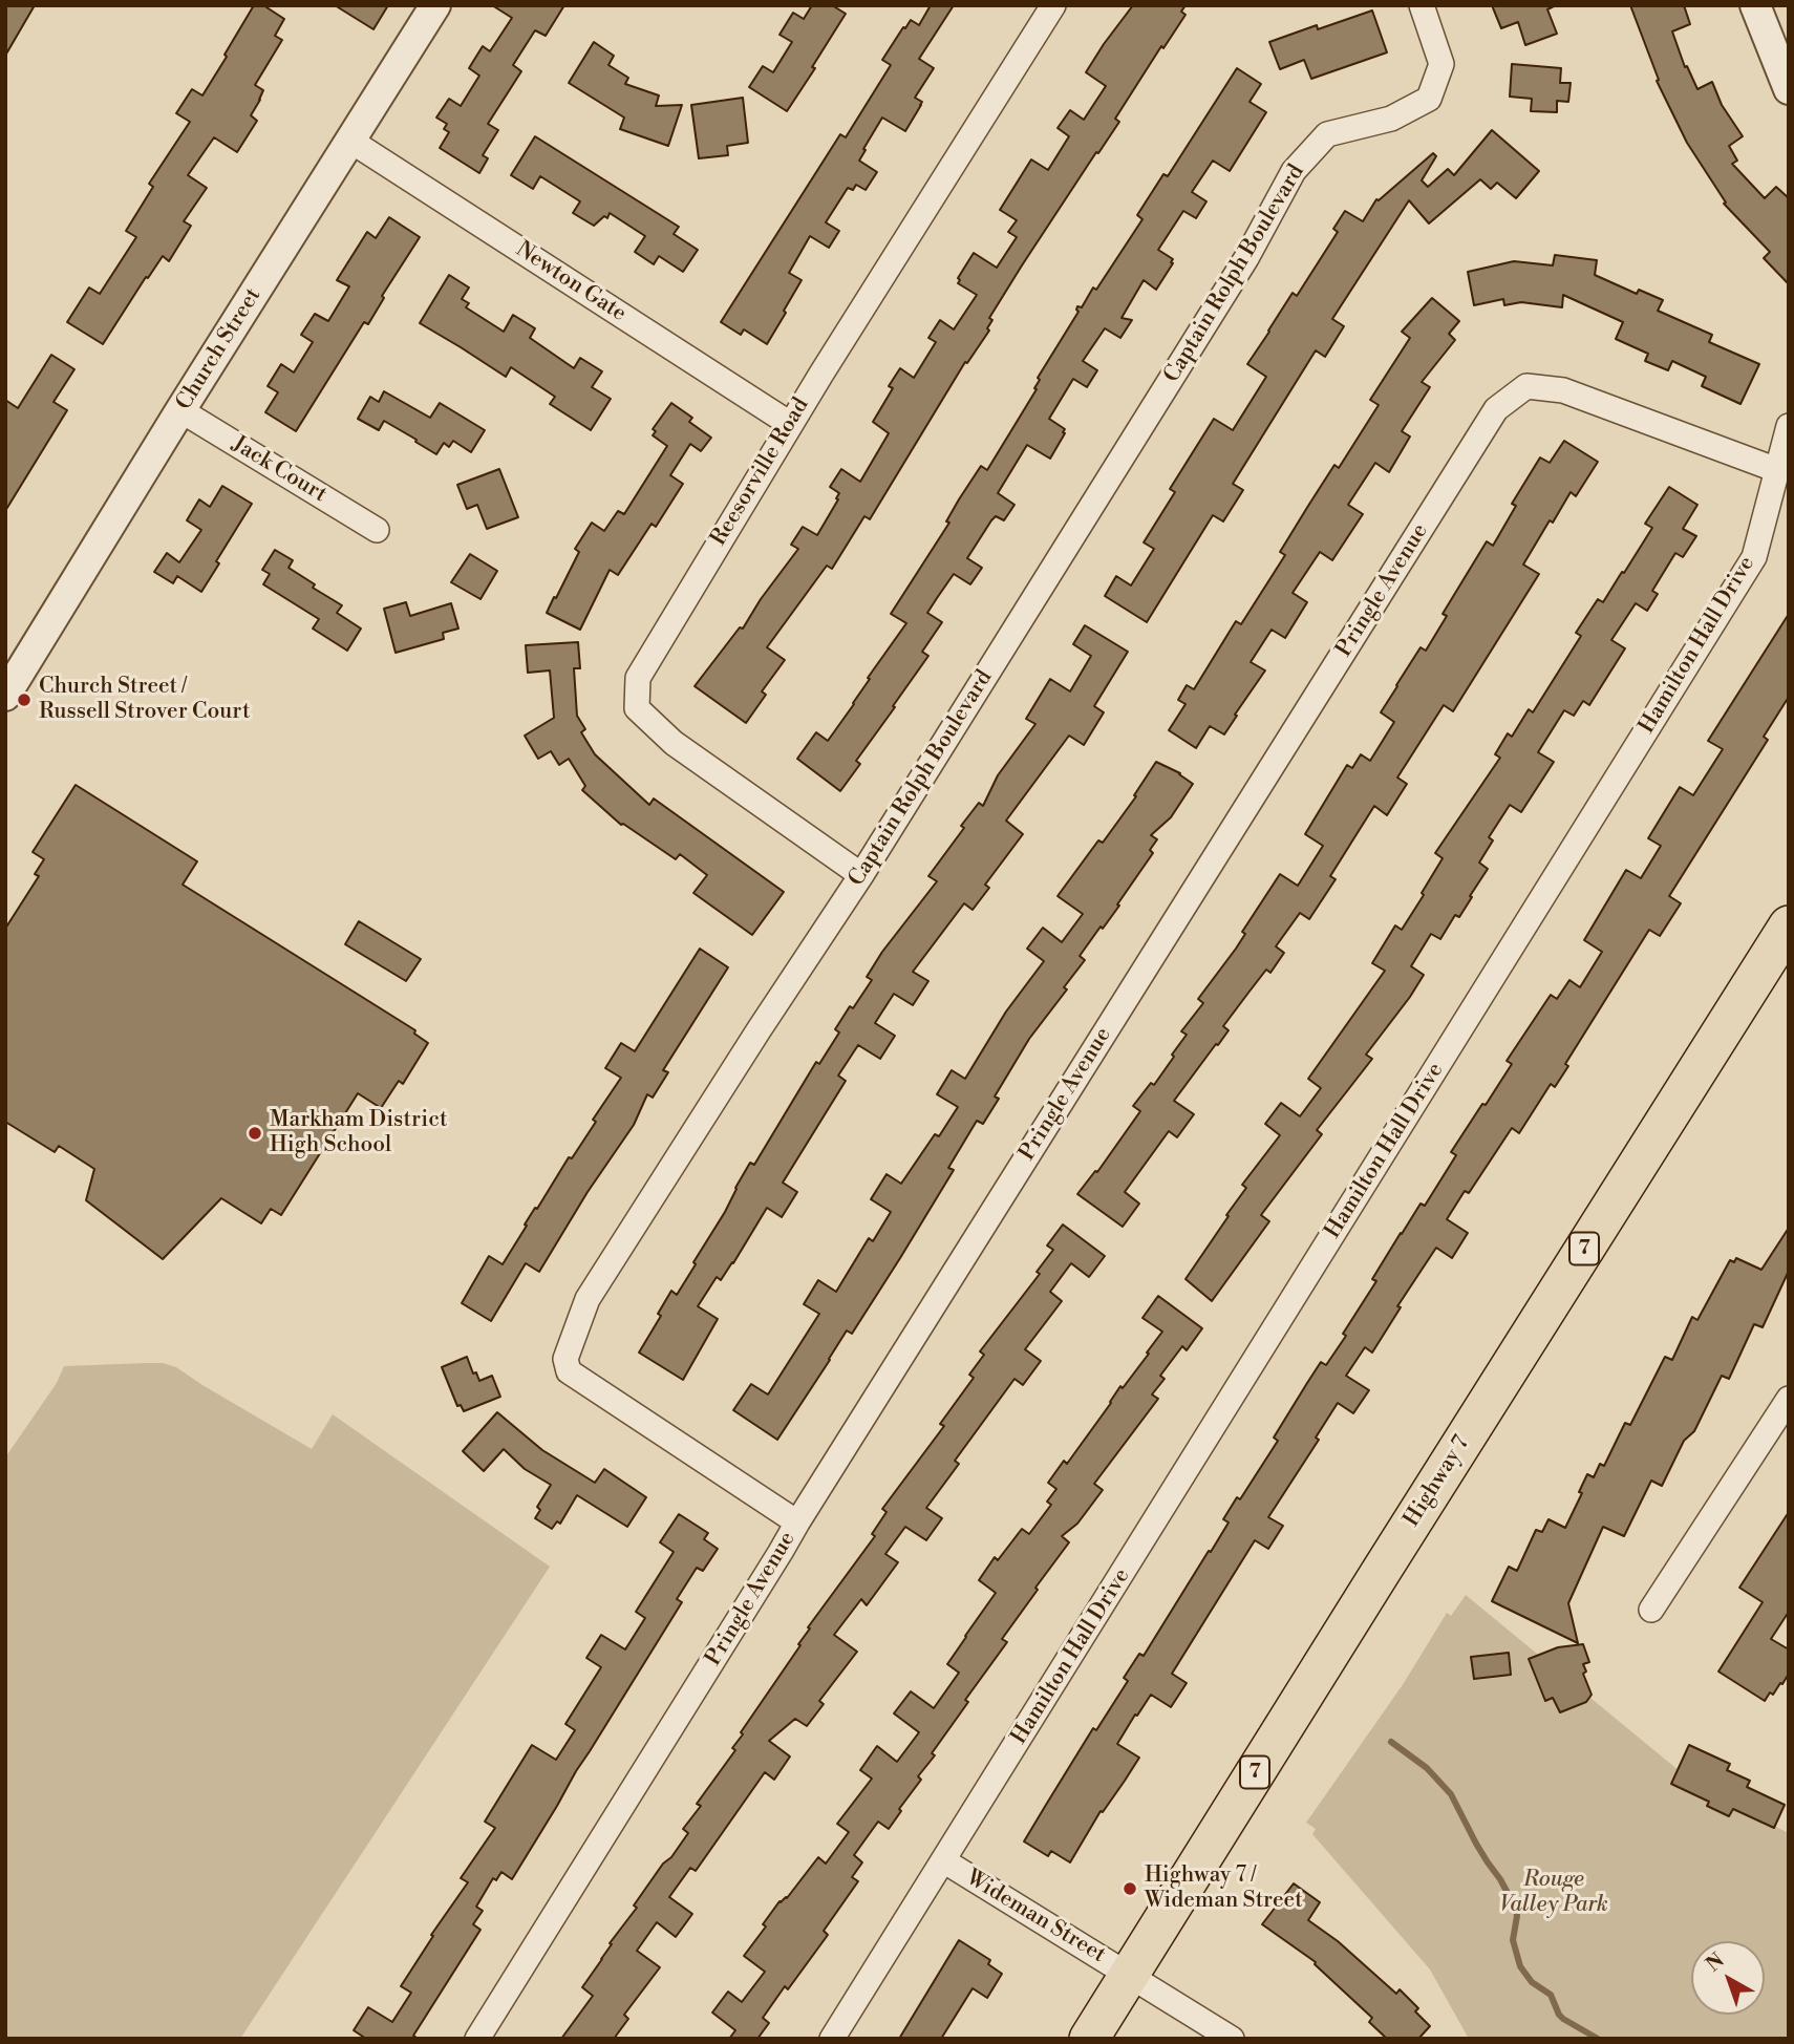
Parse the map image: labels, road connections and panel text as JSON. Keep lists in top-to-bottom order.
{
  "streets": {
    "main road": ["7", "Highway 7"],
    "street": [
      "Captain Rolph Boulevard",
      "Newton Gate",
      "Church Street",
      "Jack Court",
      "Reesorville Road",
      "Pringle Avenue",
      "Hamilton Hall Drive",
      "Wideman Street"
    ]
  },
  "crossings": [
    ["Captain Rolph Boulevard", "Reesorville Road"],
    ["Captain Rolph Boulevard", "Pringle Avenue"],
    ["Newton Gate", "Church Street"],
    ["Newton Gate", "Reesorville Road"],
    ["Church Street", "Jack Court"],
    ["Pringle Avenue", "Hamilton Hall Drive"],
    ["Hamilton Hall Drive", "Wideman Street"],
    ["Highway 7", "Wideman Street"]
  ],
  "parks": ["Rouge Valley Park"],
  "places": ["Church Street / Russell Strover Court", "Markham District High School", "Highway 7 / Wideman Street"],
  "north": "top left"
}
